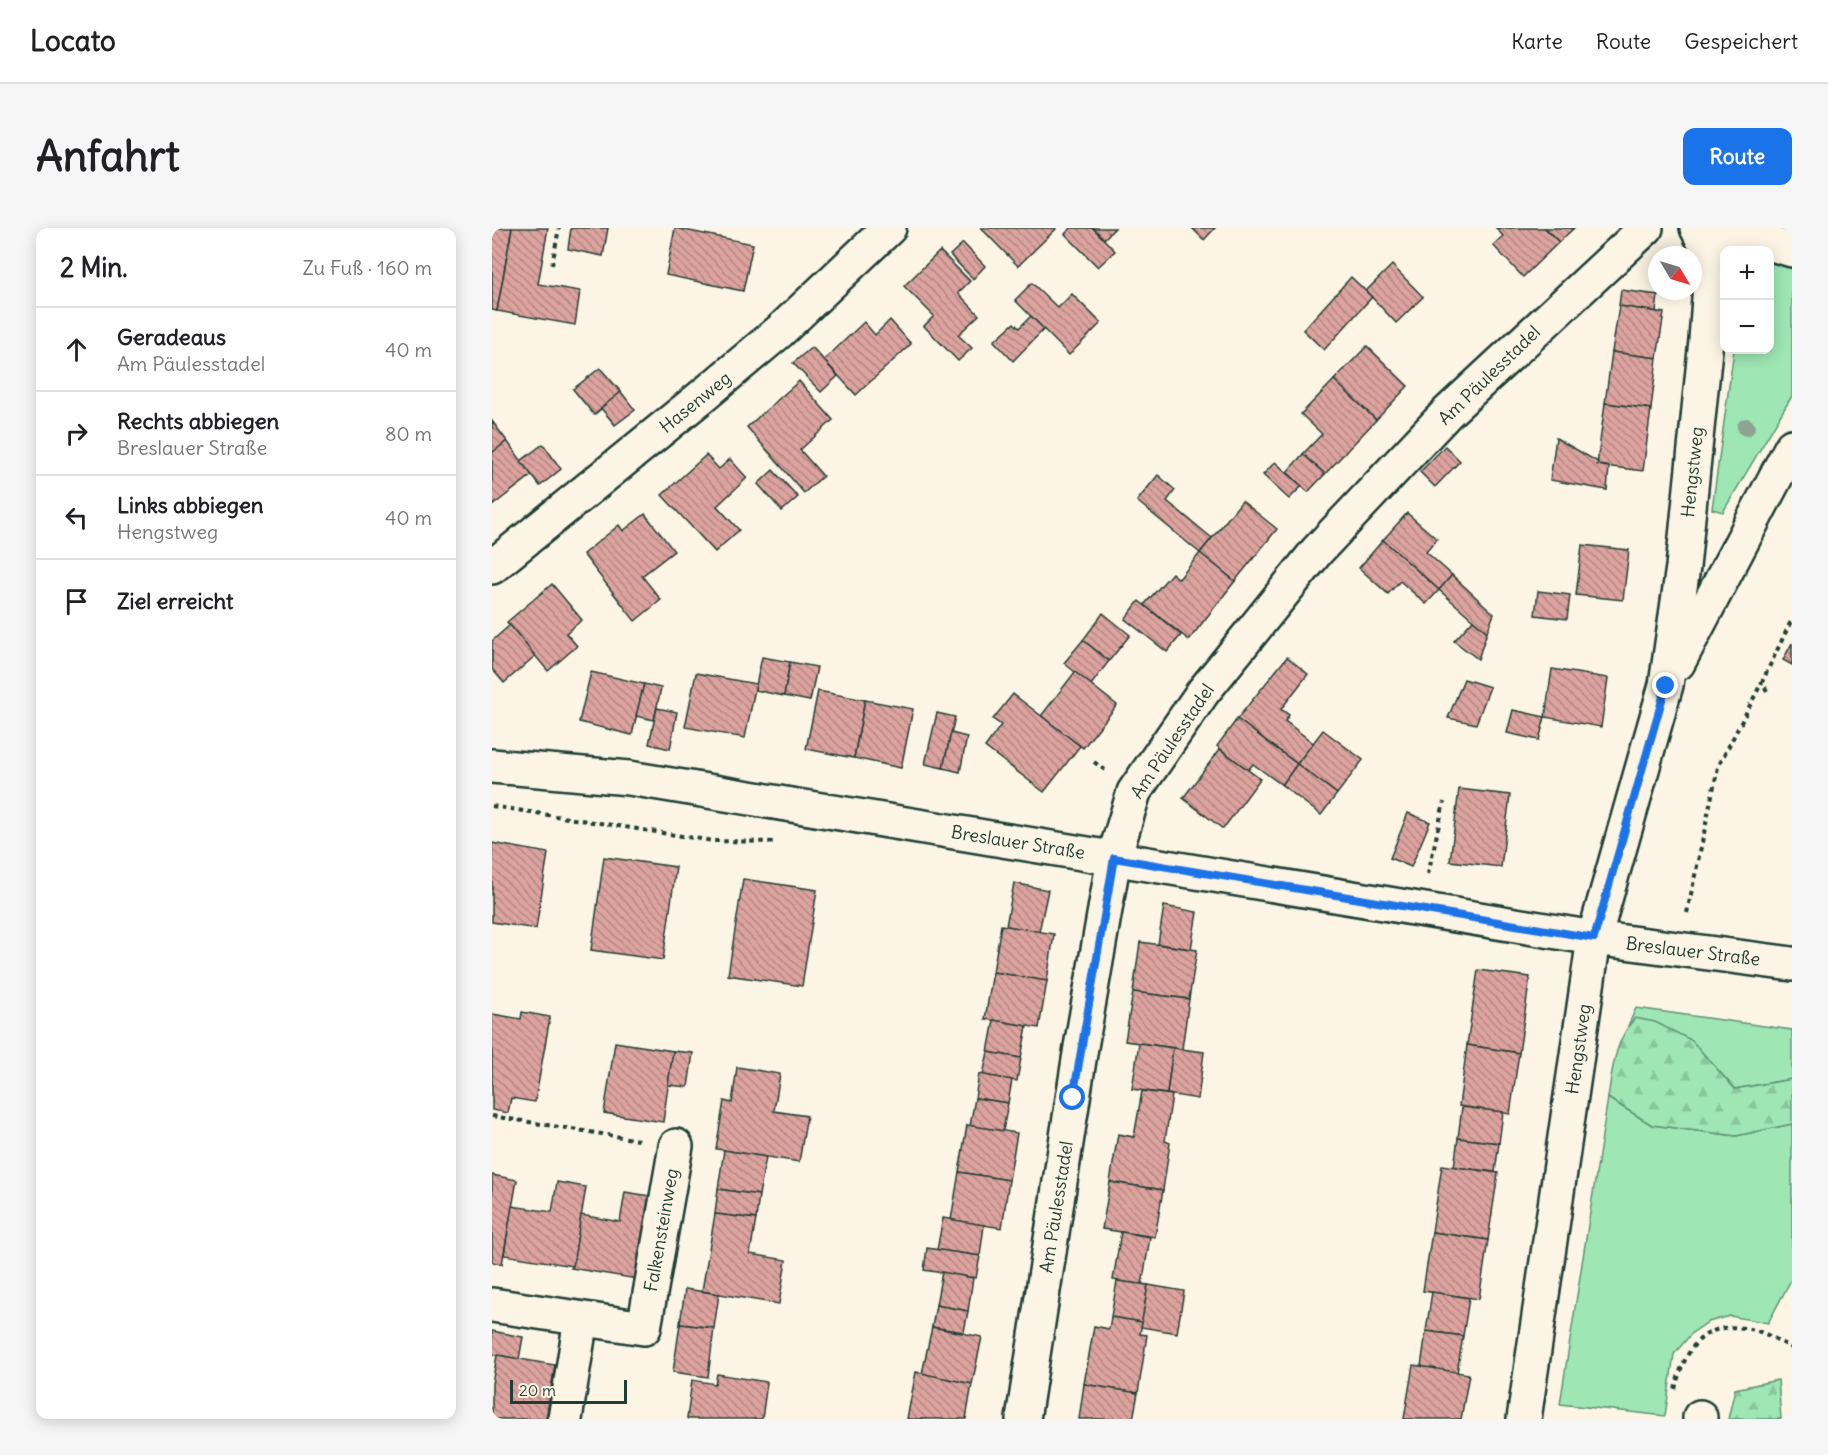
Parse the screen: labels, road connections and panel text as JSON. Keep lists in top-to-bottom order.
{
  "streets": {
    "street": [
      "Am Päulesstadel",
      "Hasenweg",
      "Hengstweg",
      "Breslauer Straße",
      "Falkensteinweg"
    ]
  },
  "crossings": [
    ["Am Päulesstadel", "Breslauer Straße"],
    ["Hengstweg", "Breslauer Straße"]
  ],
  "scale_bar": "20 m",
  "north": "bottom right",
  "page": {
    "header": "Locato",
    "nav": ["Karte", "Route", "Gespeichert"],
    "buttons": "Route",
    "title": "Anfahrt",
    "heading": ["2 Min.", "Zu Fuß · 160 m"],
    "map_buttons": ["+", "−"],
    "list": [
      ["Geradeaus", "Am Päulesstadel", "40 m"],
      ["Rechts abbiegen", "Breslauer Straße", "80 m"],
      ["Links abbiegen", "Hengstweg", "40 m"],
      "Ziel erreicht"
    ],
    "scale": "20 m"
  }
}
